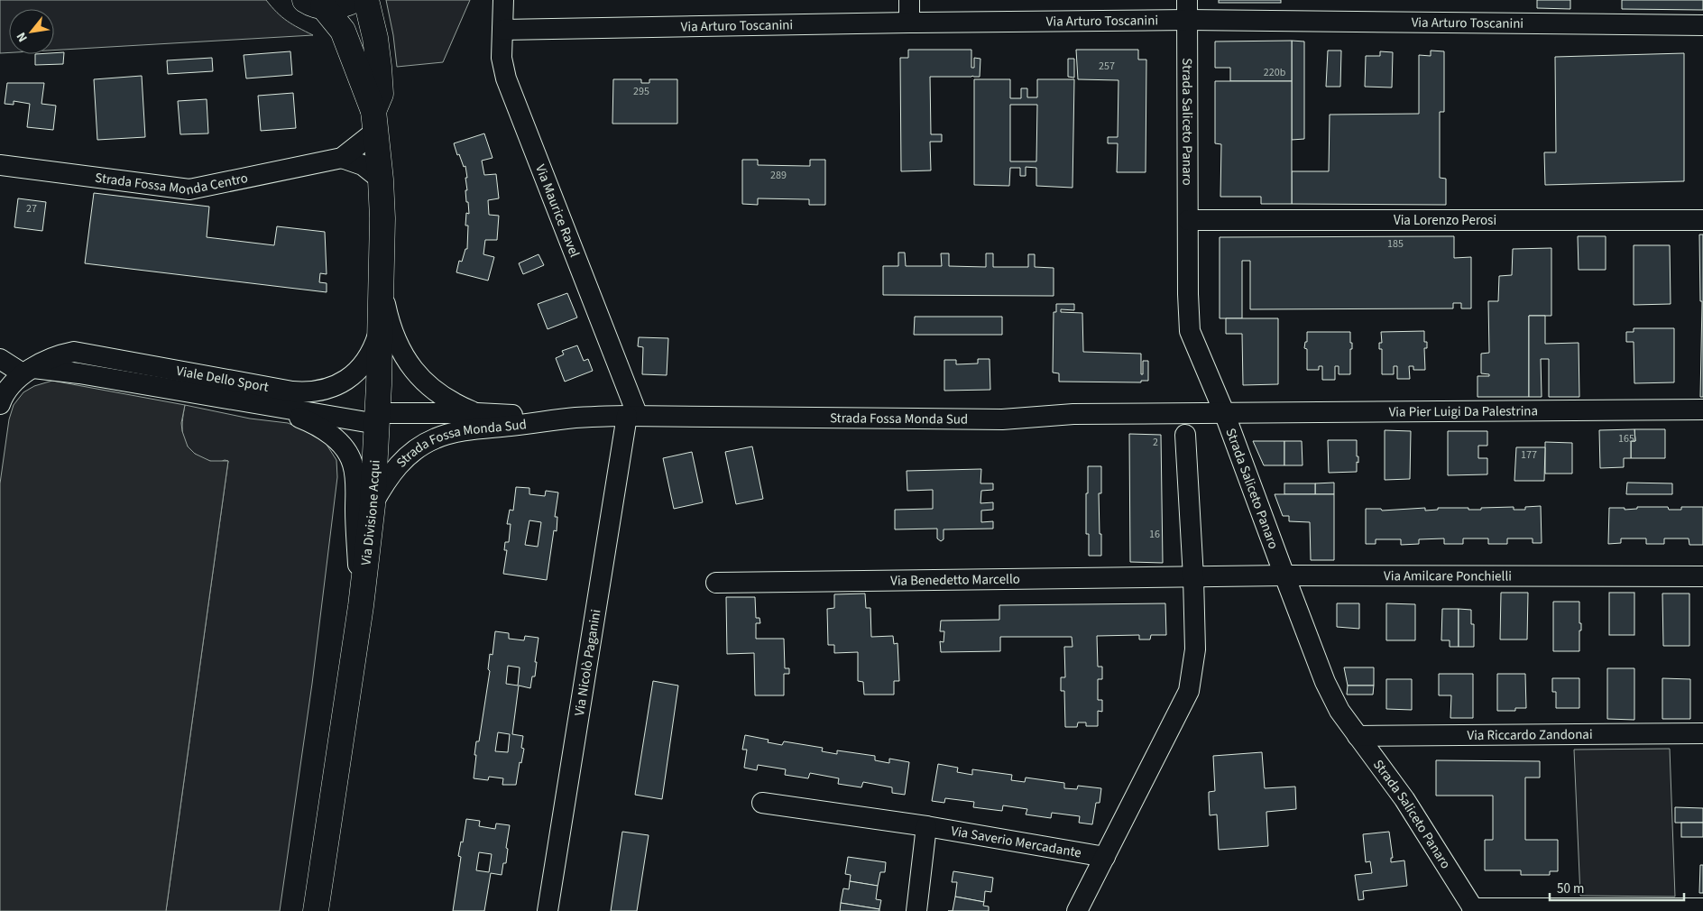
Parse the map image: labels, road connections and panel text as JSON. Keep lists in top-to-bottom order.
{
  "streets": {
    "main road": ["Via Divisione Acqui"],
    "street": [
      "Via Arturo Toscanini",
      "Strada Saliceto Panaro",
      "Strada Fossa Monda Centro",
      "Via Maurice Ravel",
      "Via Lorenzo Perosi",
      "Viale Dello Sport",
      "Via Pier Luigi Da Palestrina",
      "Strada Fossa Monda Sud",
      "Via Amilcare Ponchielli",
      "Via Benedetto Marcello",
      "Via Nicolò Paganini",
      "Via Riccardo Zandonai",
      "Via Saverio Mercadante"
    ]
  },
  "crossings": [
    ["Via Arturo Toscanini", "Strada Saliceto Panaro"],
    ["Via Arturo Toscanini", "Via Maurice Ravel"],
    ["Strada Saliceto Panaro", "Via Lorenzo Perosi"],
    ["Strada Saliceto Panaro", "Via Pier Luigi Da Palestrina"],
    ["Strada Saliceto Panaro", "Strada Fossa Monda Sud"],
    ["Strada Saliceto Panaro", "Via Amilcare Ponchielli"],
    ["Strada Saliceto Panaro", "Via Riccardo Zandonai"],
    ["Strada Fossa Monda Centro", "Via Divisione Acqui"],
    ["Via Maurice Ravel", "Strada Fossa Monda Sud"],
    ["Via Maurice Ravel", "Via Nicolò Paganini"],
    ["Viale Dello Sport", "Strada Fossa Monda Sud"],
    ["Viale Dello Sport", "Via Divisione Acqui"],
    ["Via Pier Luigi Da Palestrina", "Strada Fossa Monda Sud"],
    ["Strada Fossa Monda Sud", "Via Divisione Acqui"],
    ["Strada Fossa Monda Sud", "Via Nicolò Paganini"],
    ["Via Amilcare Ponchielli", "Via Benedetto Marcello"]
  ],
  "house_numbers": [
    "257",
    "220b",
    "295",
    "289",
    "27",
    "185",
    "165",
    "2",
    "177",
    "16"
  ],
  "scale_bar": "50 m",
  "north": "bottom left"
}
